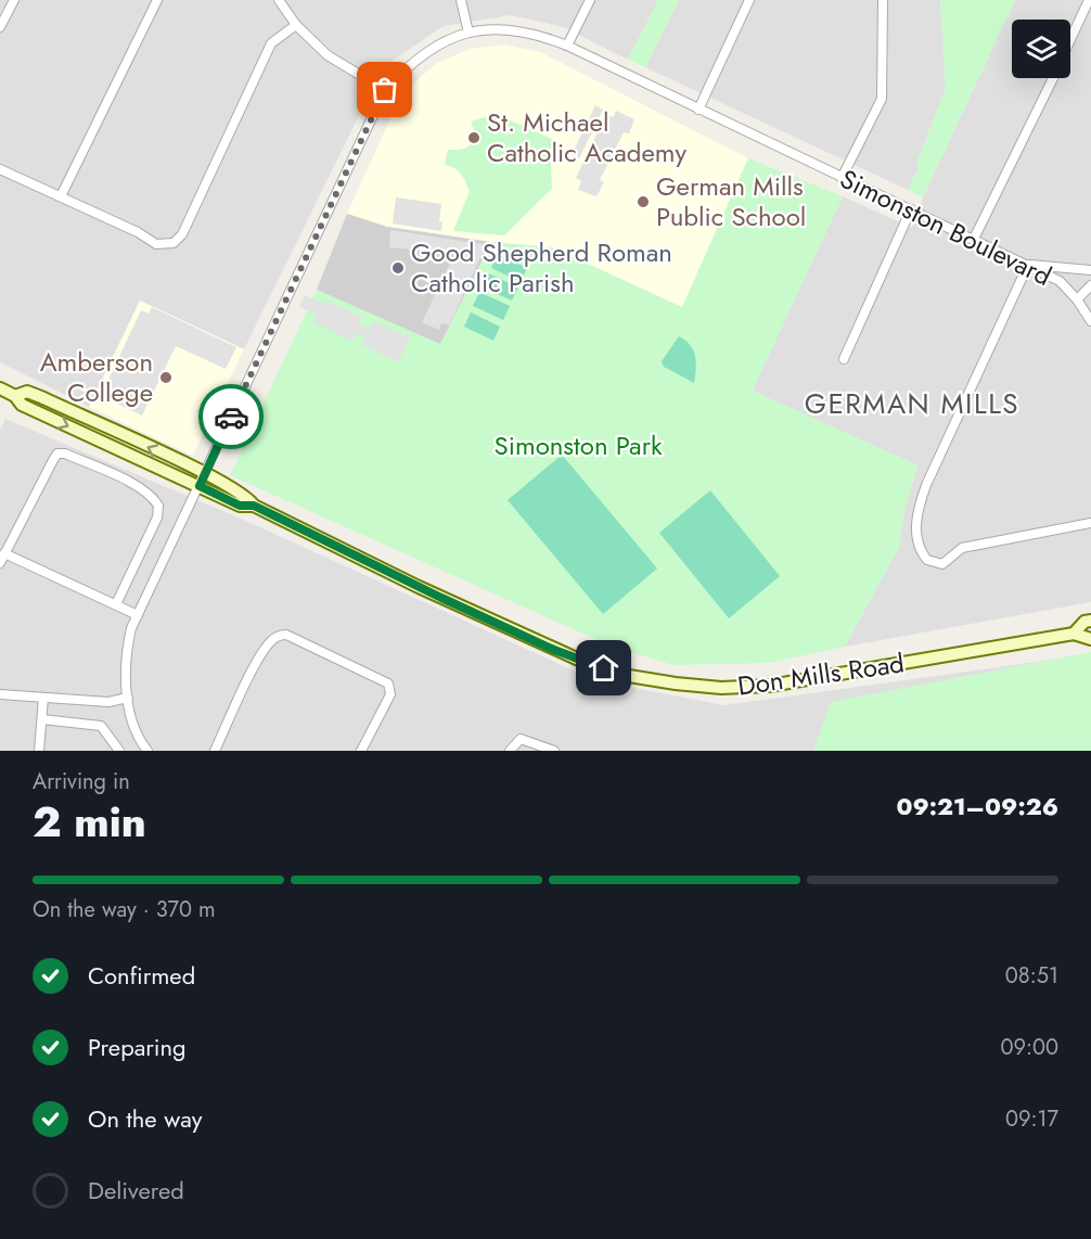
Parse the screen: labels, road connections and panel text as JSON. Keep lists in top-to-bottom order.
{
  "streets": {
    "main road": ["Don Mills Road"],
    "street": ["Simonston Boulevard"]
  },
  "crossings": [
    ["Simonston Boulevard", "Don Mills Road"]
  ],
  "districts": ["GERMAN MILLS"],
  "parks": ["Simonston Park"],
  "places": [
    "St. Michael Catholic Academy",
    "German Mills Public School",
    "Good Shepherd Roman Catholic Parish",
    "Amberson College"
  ],
  "page": {
    "heading": ["2 min", "Arriving in", "09:21–09:26"],
    "bar": "On the way · 370 m",
    "list": [
      ["Confirmed", "08:51"],
      ["Preparing", "09:00"],
      ["On the way", "09:17"],
      "Delivered"
    ]
  }
}
